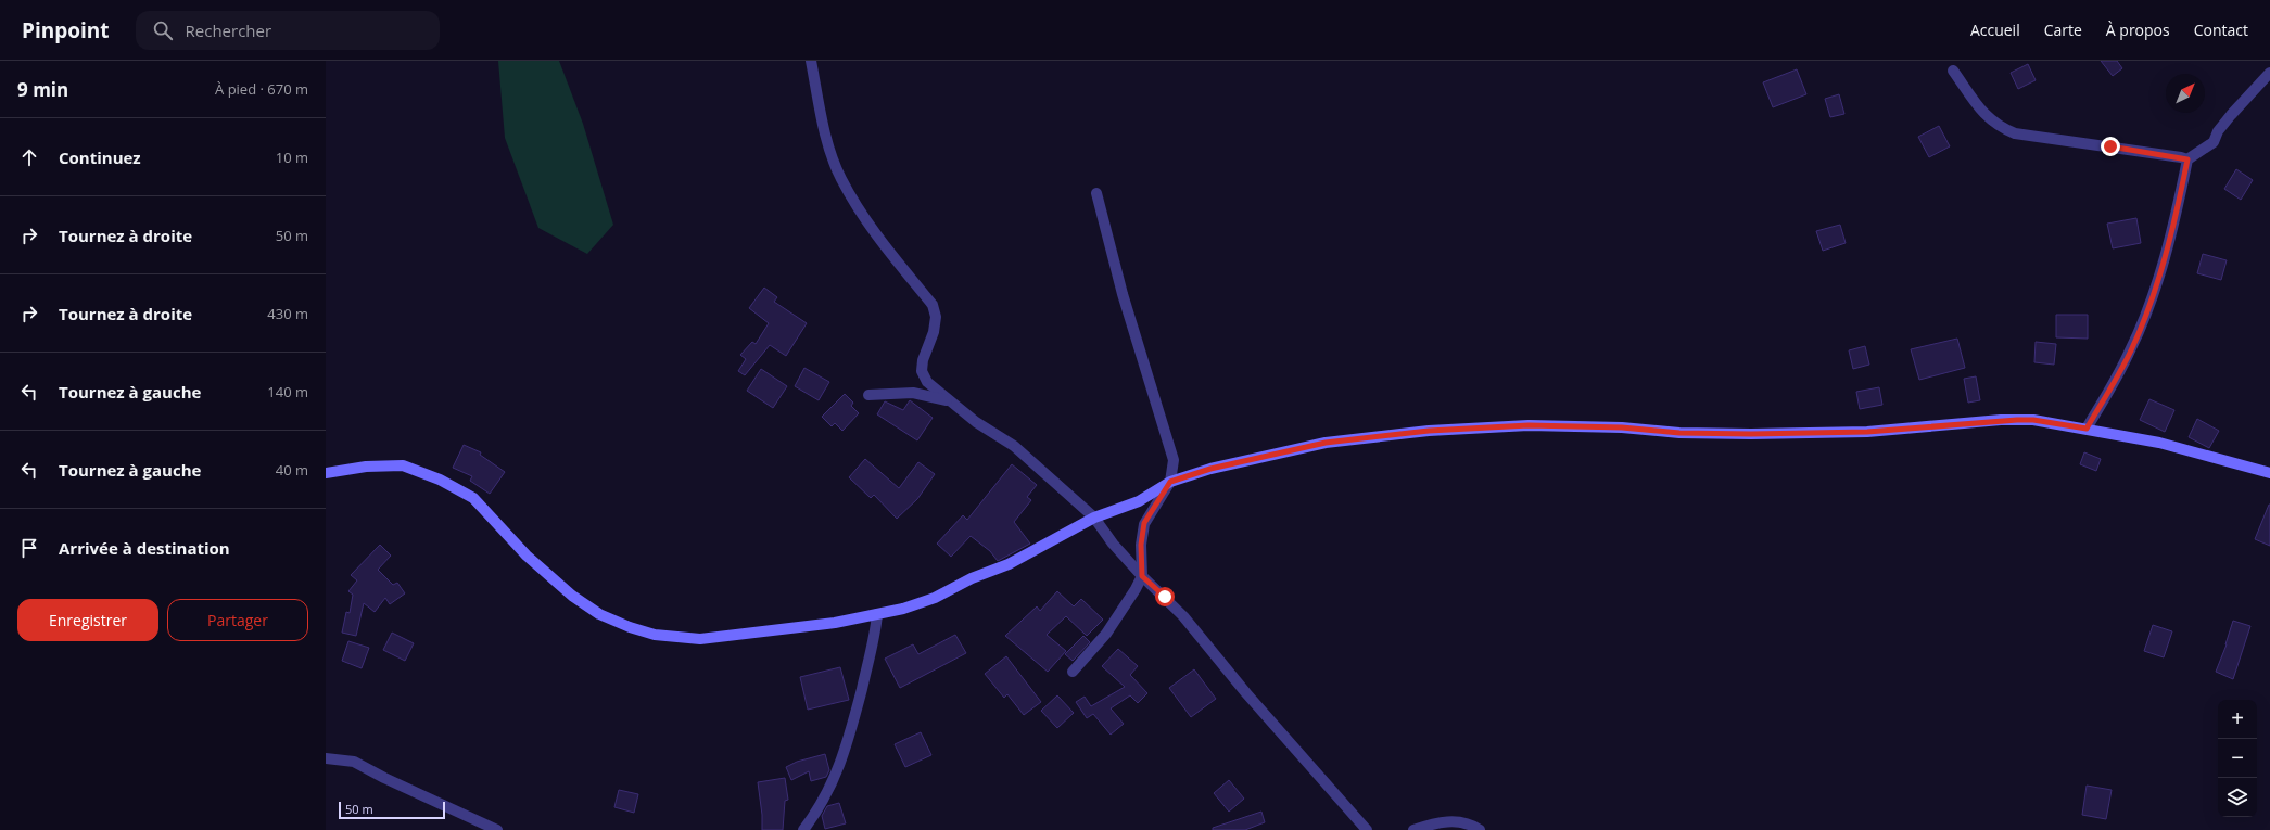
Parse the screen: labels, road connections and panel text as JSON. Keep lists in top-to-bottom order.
{
  "scale_bar": "50 m",
  "north": "top right",
  "page": {
    "header": "Pinpoint",
    "search": "Rechercher",
    "nav": [
      "Accueil",
      "Carte",
      "À propos",
      "Contact"
    ],
    "heading": ["9 min", "À pied · 670 m"],
    "list": [
      ["Continuez", "10 m"],
      ["Tournez à droite", "50 m"],
      ["Tournez à droite", "430 m"],
      ["Tournez à gauche", "140 m"],
      ["Tournez à gauche", "40 m"],
      "Arrivée à destination"
    ],
    "buttons": ["Enregistrer", "Partager"],
    "map_buttons": ["+", "−"],
    "scale": "50 m"
  }
}
